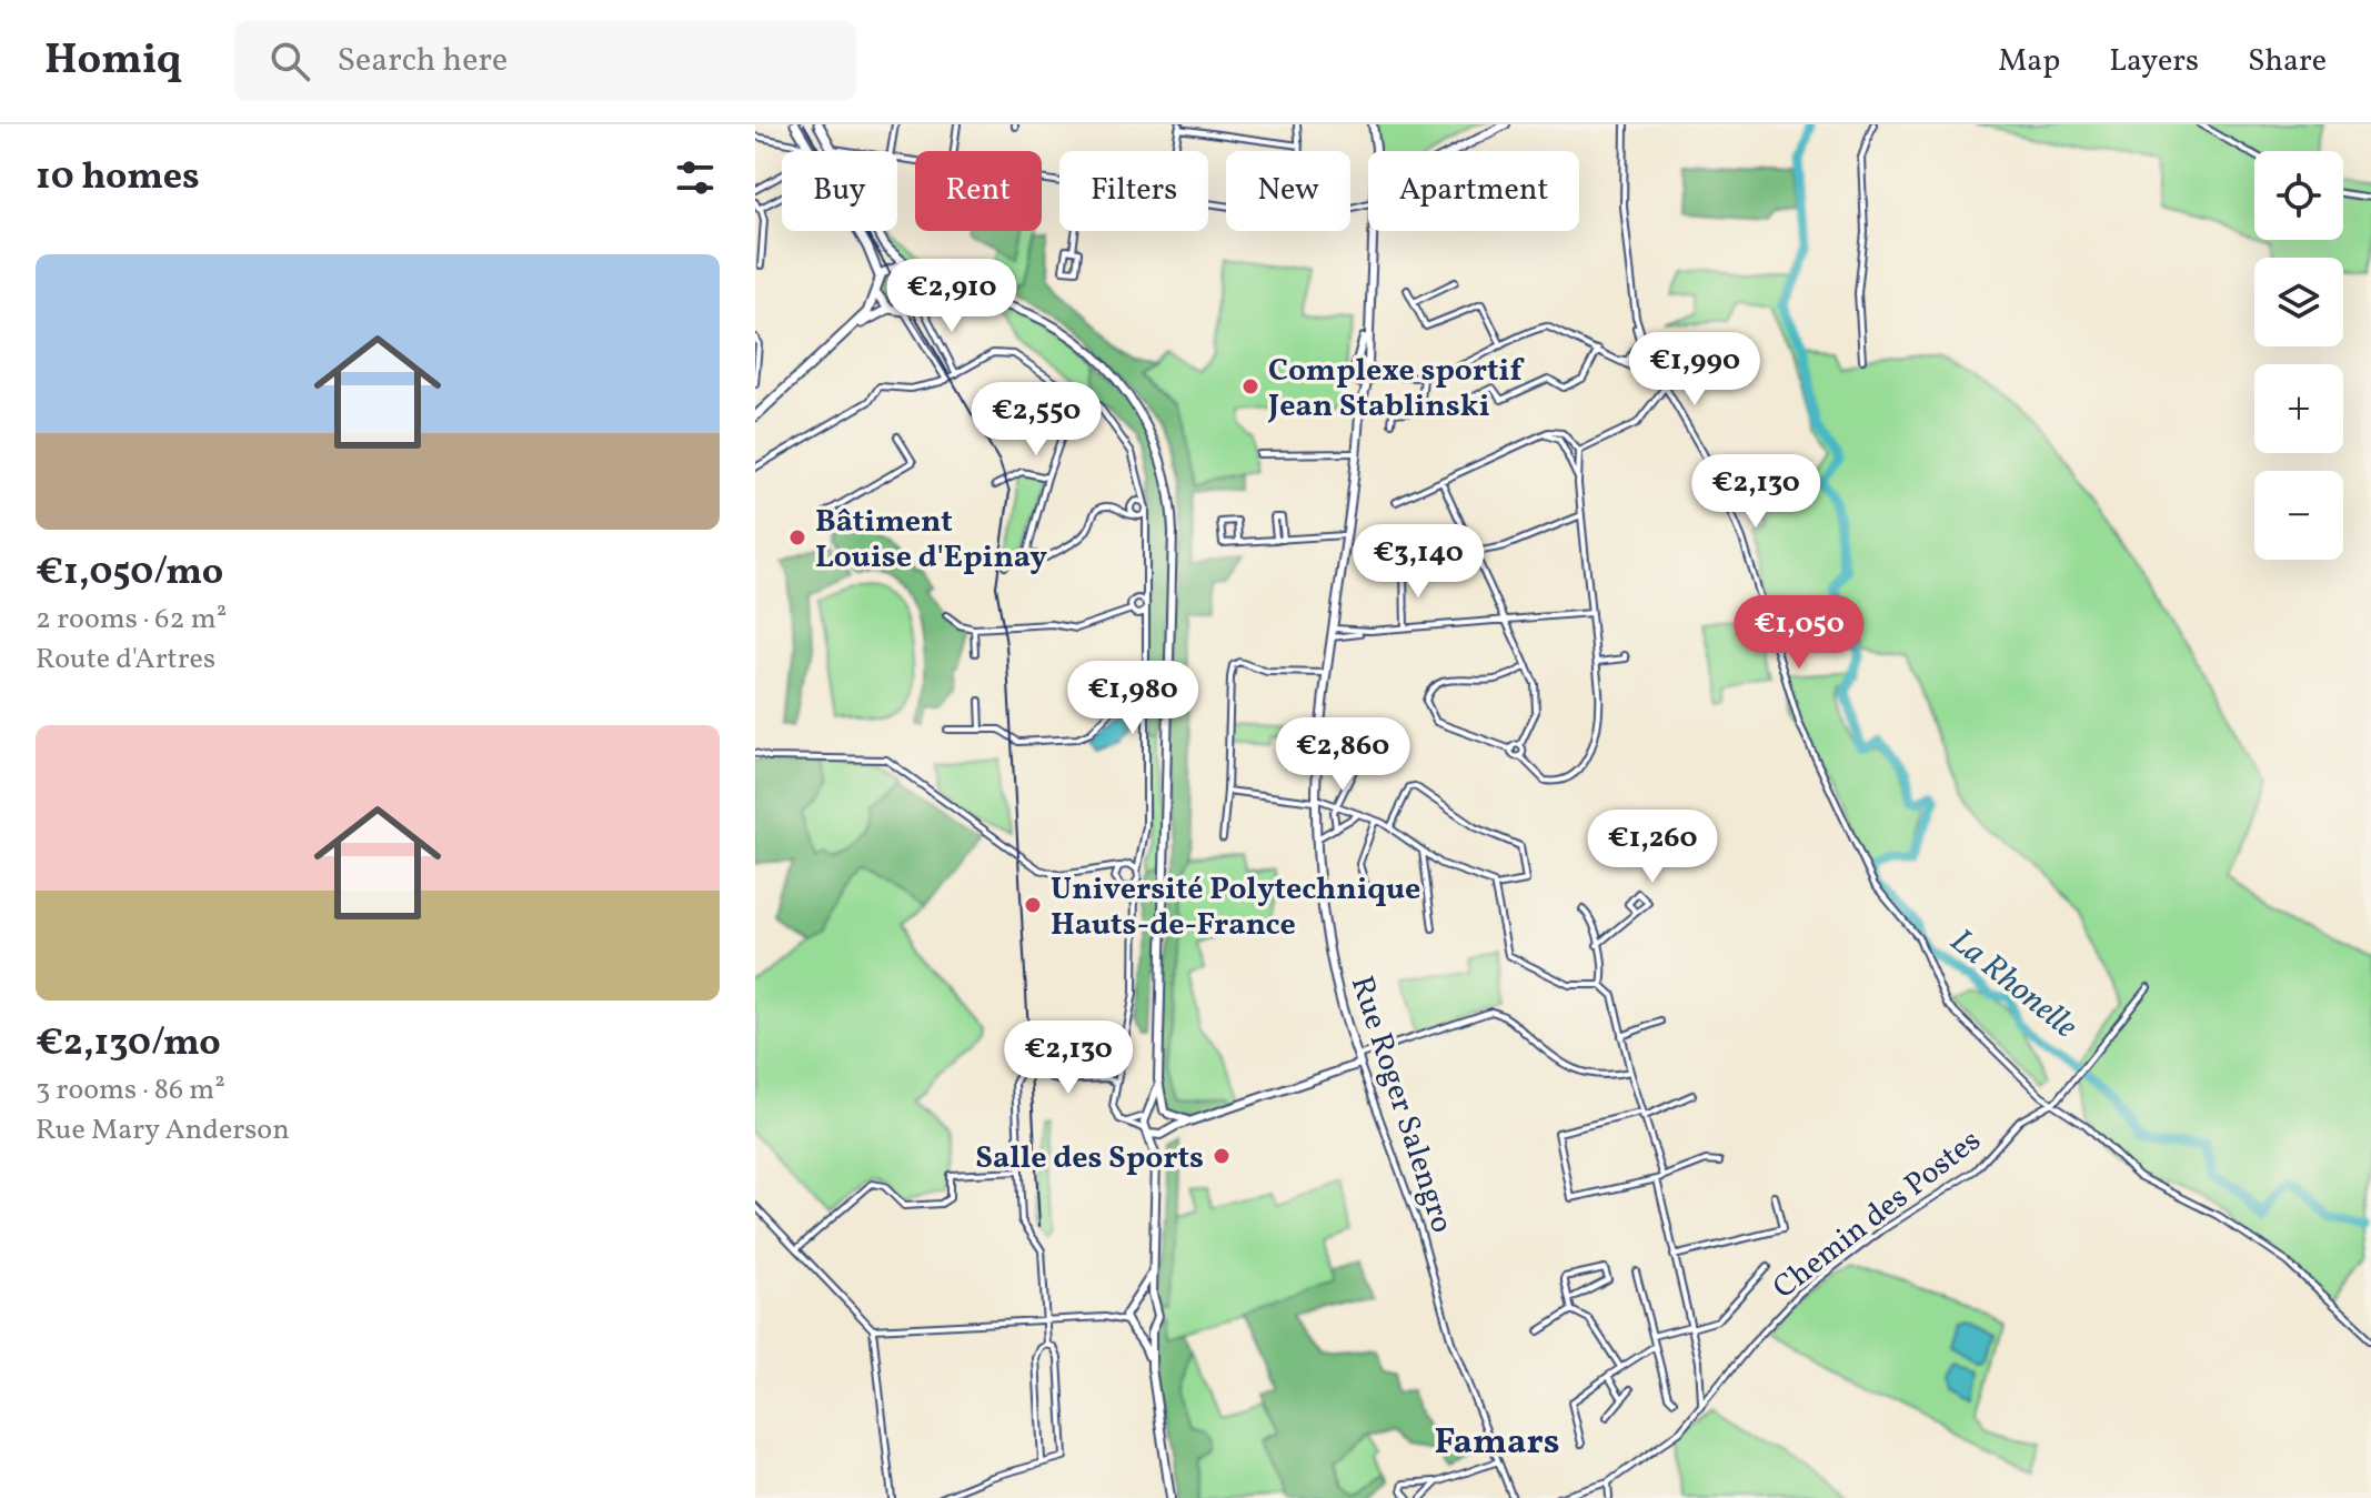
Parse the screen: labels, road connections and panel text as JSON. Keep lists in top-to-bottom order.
{
  "streets": {
    "main road": ["Rue Roger Salengro"],
    "street": ["Chemin des Postes"]
  },
  "districts": ["Famars"],
  "water": ["La Rhonelle"],
  "places": [
    "Complexe sportif Jean Stablinski",
    "Bâtiment Louise d'Epinay",
    "Université Polytechnique Hauts-de-France",
    "Salle des Sports"
  ],
  "page": {
    "header": "Homiq",
    "search": "Search here",
    "nav": ["Map", "Layers", "Share"],
    "heading": "10 homes",
    "map_buttons": ["+", "−"],
    "chip": [
      "Buy",
      "Rent",
      "Filters",
      "New",
      "Apartment"
    ],
    "list": [
      {
        "name": "€1,050/mo",
        "note": "2 rooms · 62 m² · Route d'Artres"
      },
      {
        "name": "€2,130/mo",
        "note": "3 rooms · 86 m² · Rue Mary Anderson"
      }
    ],
    "price": [
      "€2,910",
      "€1,990",
      "€2,550",
      "€2,130",
      "€3,140",
      "€1,050",
      "€1,980",
      "€2,860",
      "€1,260",
      "€2,130"
    ]
  }
}
